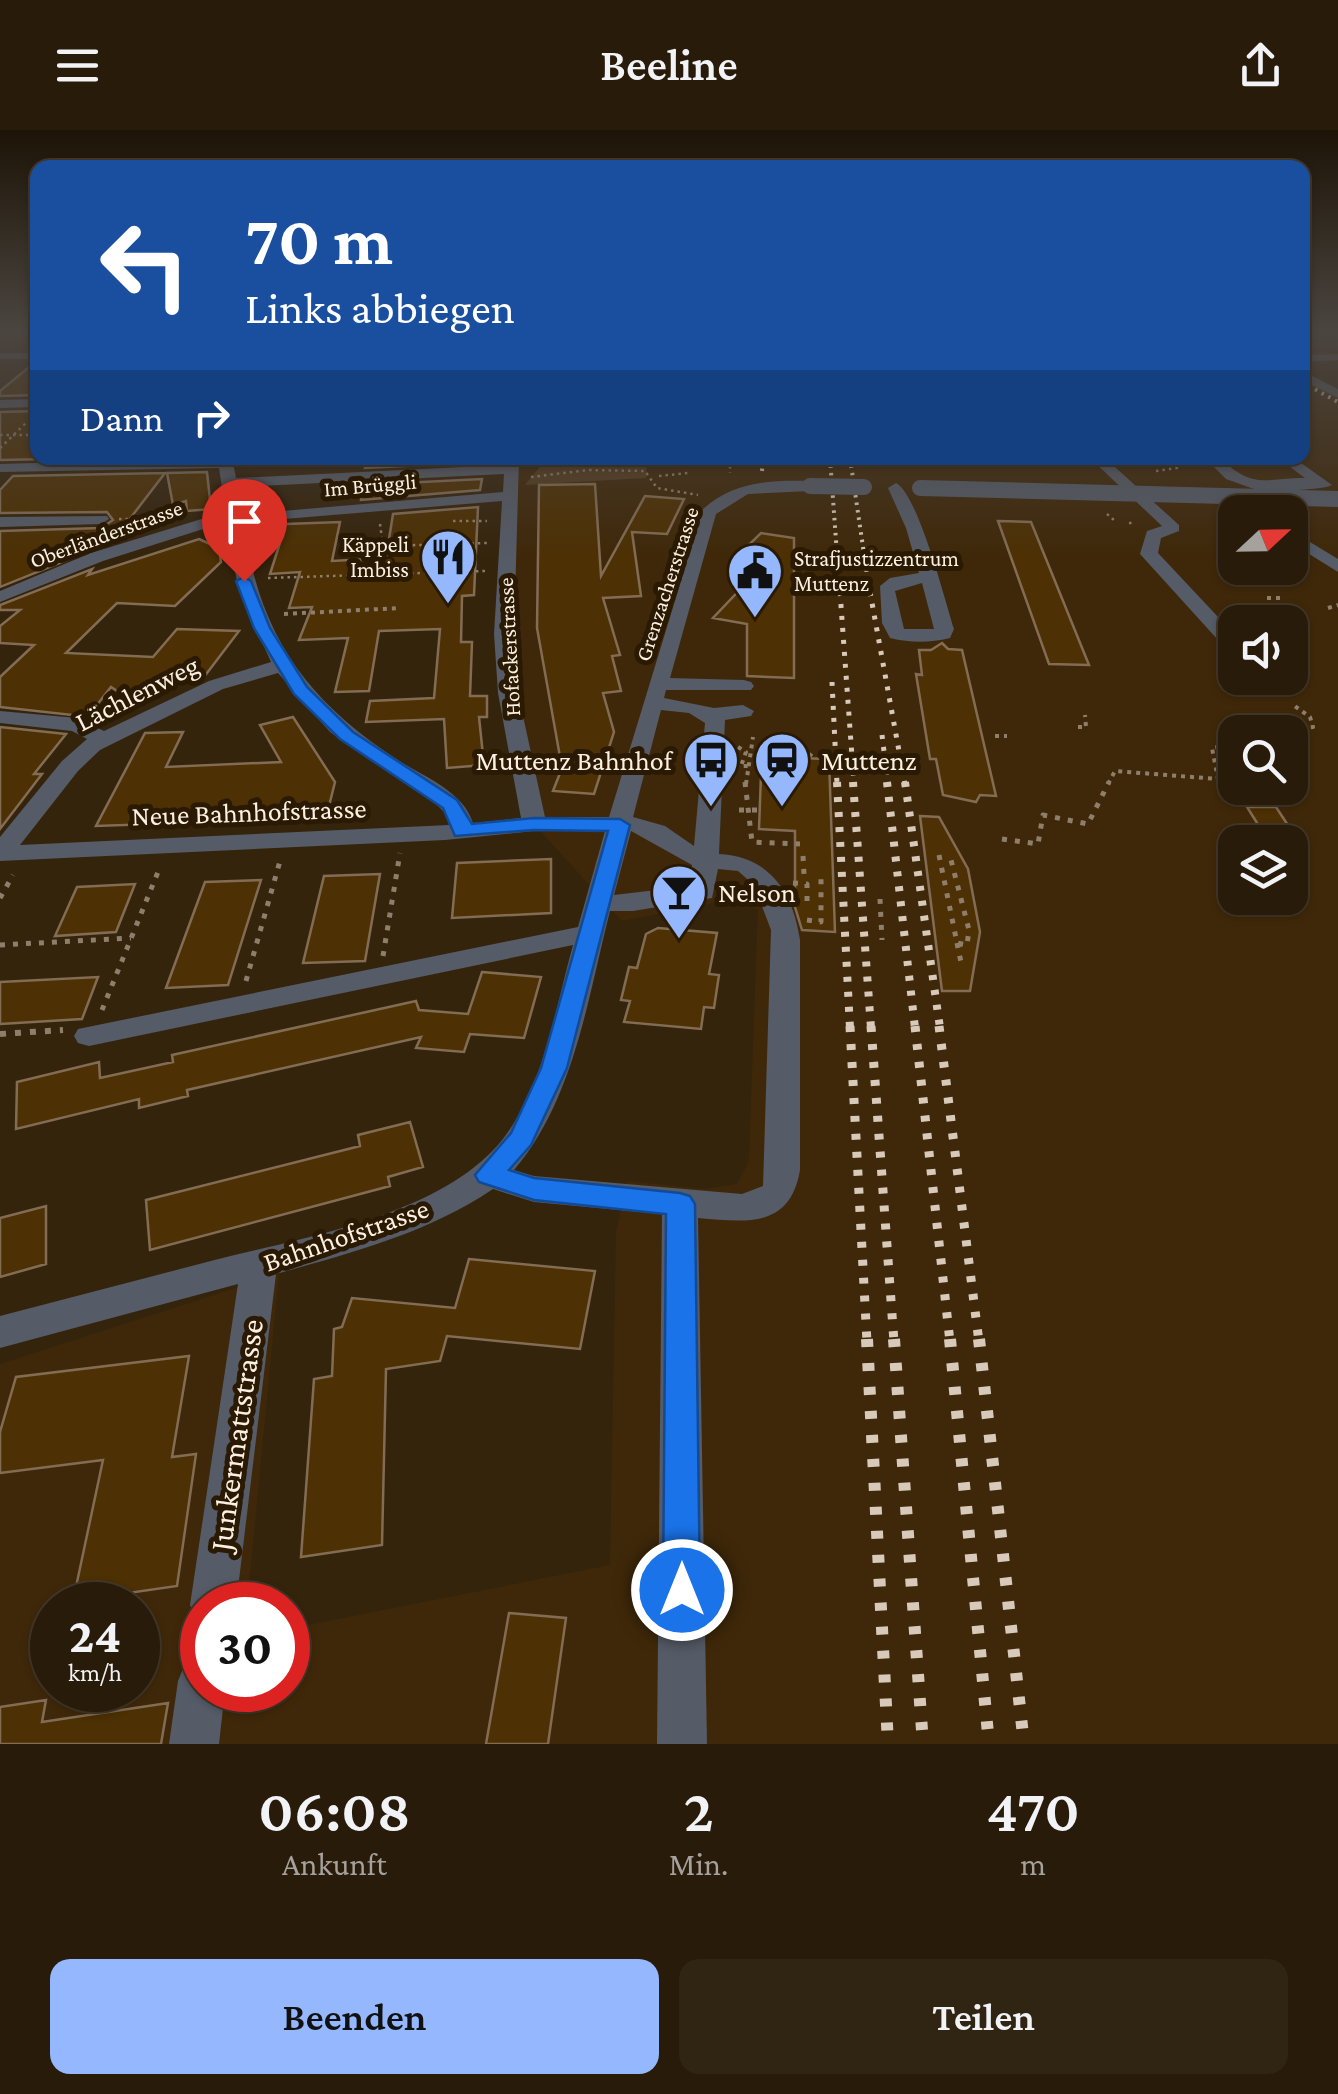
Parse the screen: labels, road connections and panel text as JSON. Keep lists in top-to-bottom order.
{
  "streets": {
    "street": [
      "Im Brüggli",
      "Oberländerstrasse",
      "Grenzacherstrasse",
      "Hofackerstrasse",
      "Lächlenweg",
      "Neue Bahnhofstrasse",
      "Bahnhofstrasse",
      "Junkermattstrasse"
    ]
  },
  "crossings": [
    ["Im Brüggli", "Oberländerstrasse"],
    ["Im Brüggli", "Hofackerstrasse"],
    ["Grenzacherstrasse", "Bahnhofstrasse"],
    ["Hofackerstrasse", "Neue Bahnhofstrasse"],
    ["Lächlenweg", "Neue Bahnhofstrasse"],
    ["Neue Bahnhofstrasse", "Bahnhofstrasse"],
    ["Bahnhofstrasse", "Junkermattstrasse"]
  ],
  "places": {
    "restaurant": ["Käppeli Imbiss"],
    "public building": ["Strafjustizzentrum Muttenz"],
    "bus stop": ["Muttenz Bahnhof"],
    "station": ["Muttenz"],
    "bar": ["Nelson"]
  },
  "north": "right",
  "page": {
    "header": "Beeline",
    "turn": ["70 m", "Links abbiegen"],
    "then": "Dann",
    "speed": "24 km/h",
    "limit": "30",
    "eta": [
      "06:08",
      "Ankunft",
      "2",
      "Min.",
      "470",
      "m"
    ],
    "buttons": ["Beenden", "Teilen"]
  }
}
